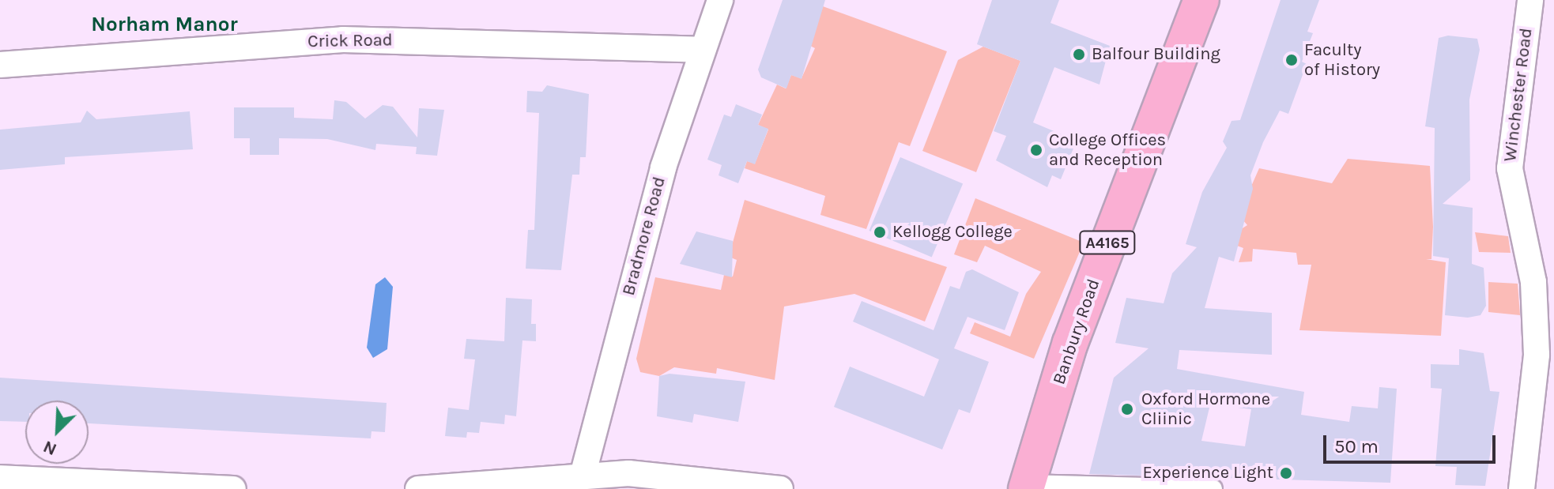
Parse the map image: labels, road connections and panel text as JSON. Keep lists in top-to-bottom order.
{
  "streets": {
    "main road": ["A4165", "Banbury Road"],
    "street": ["Crick Road", "Winchester Road", "Bradmore Road"]
  },
  "crossings": [
    ["Crick Road", "Bradmore Road"]
  ],
  "districts": ["Norham Manor"],
  "places": [
    "Balfour Building",
    "Faculty of History",
    "College Offices and Reception",
    "Kellogg College",
    "Oxford Hormone Cliinic",
    "Experience Light"
  ],
  "scale_bar": "50 m",
  "north": "bottom left"
}
